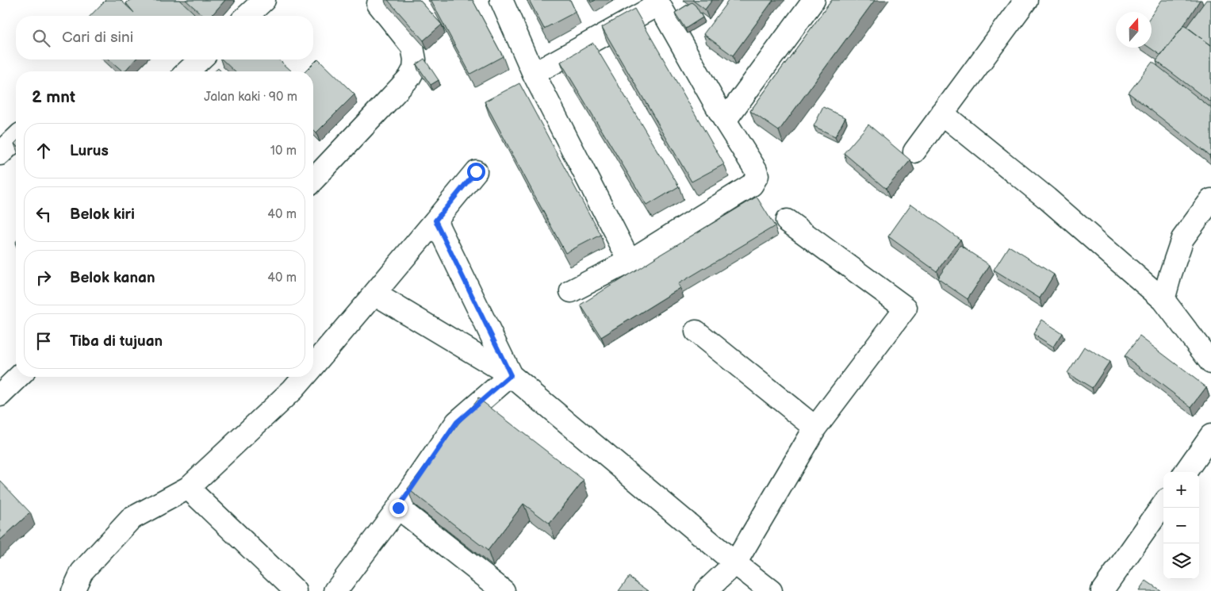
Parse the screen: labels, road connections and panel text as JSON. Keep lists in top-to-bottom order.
{
  "north": "top",
  "page": {
    "search": "Cari di sini",
    "heading": ["2 mnt", "Jalan kaki · 90 m"],
    "list": [
      ["Lurus", "10 m"],
      ["Belok kiri", "40 m"],
      ["Belok kanan", "40 m"],
      "Tiba di tujuan"
    ],
    "map_buttons": ["+", "−"]
  }
}
